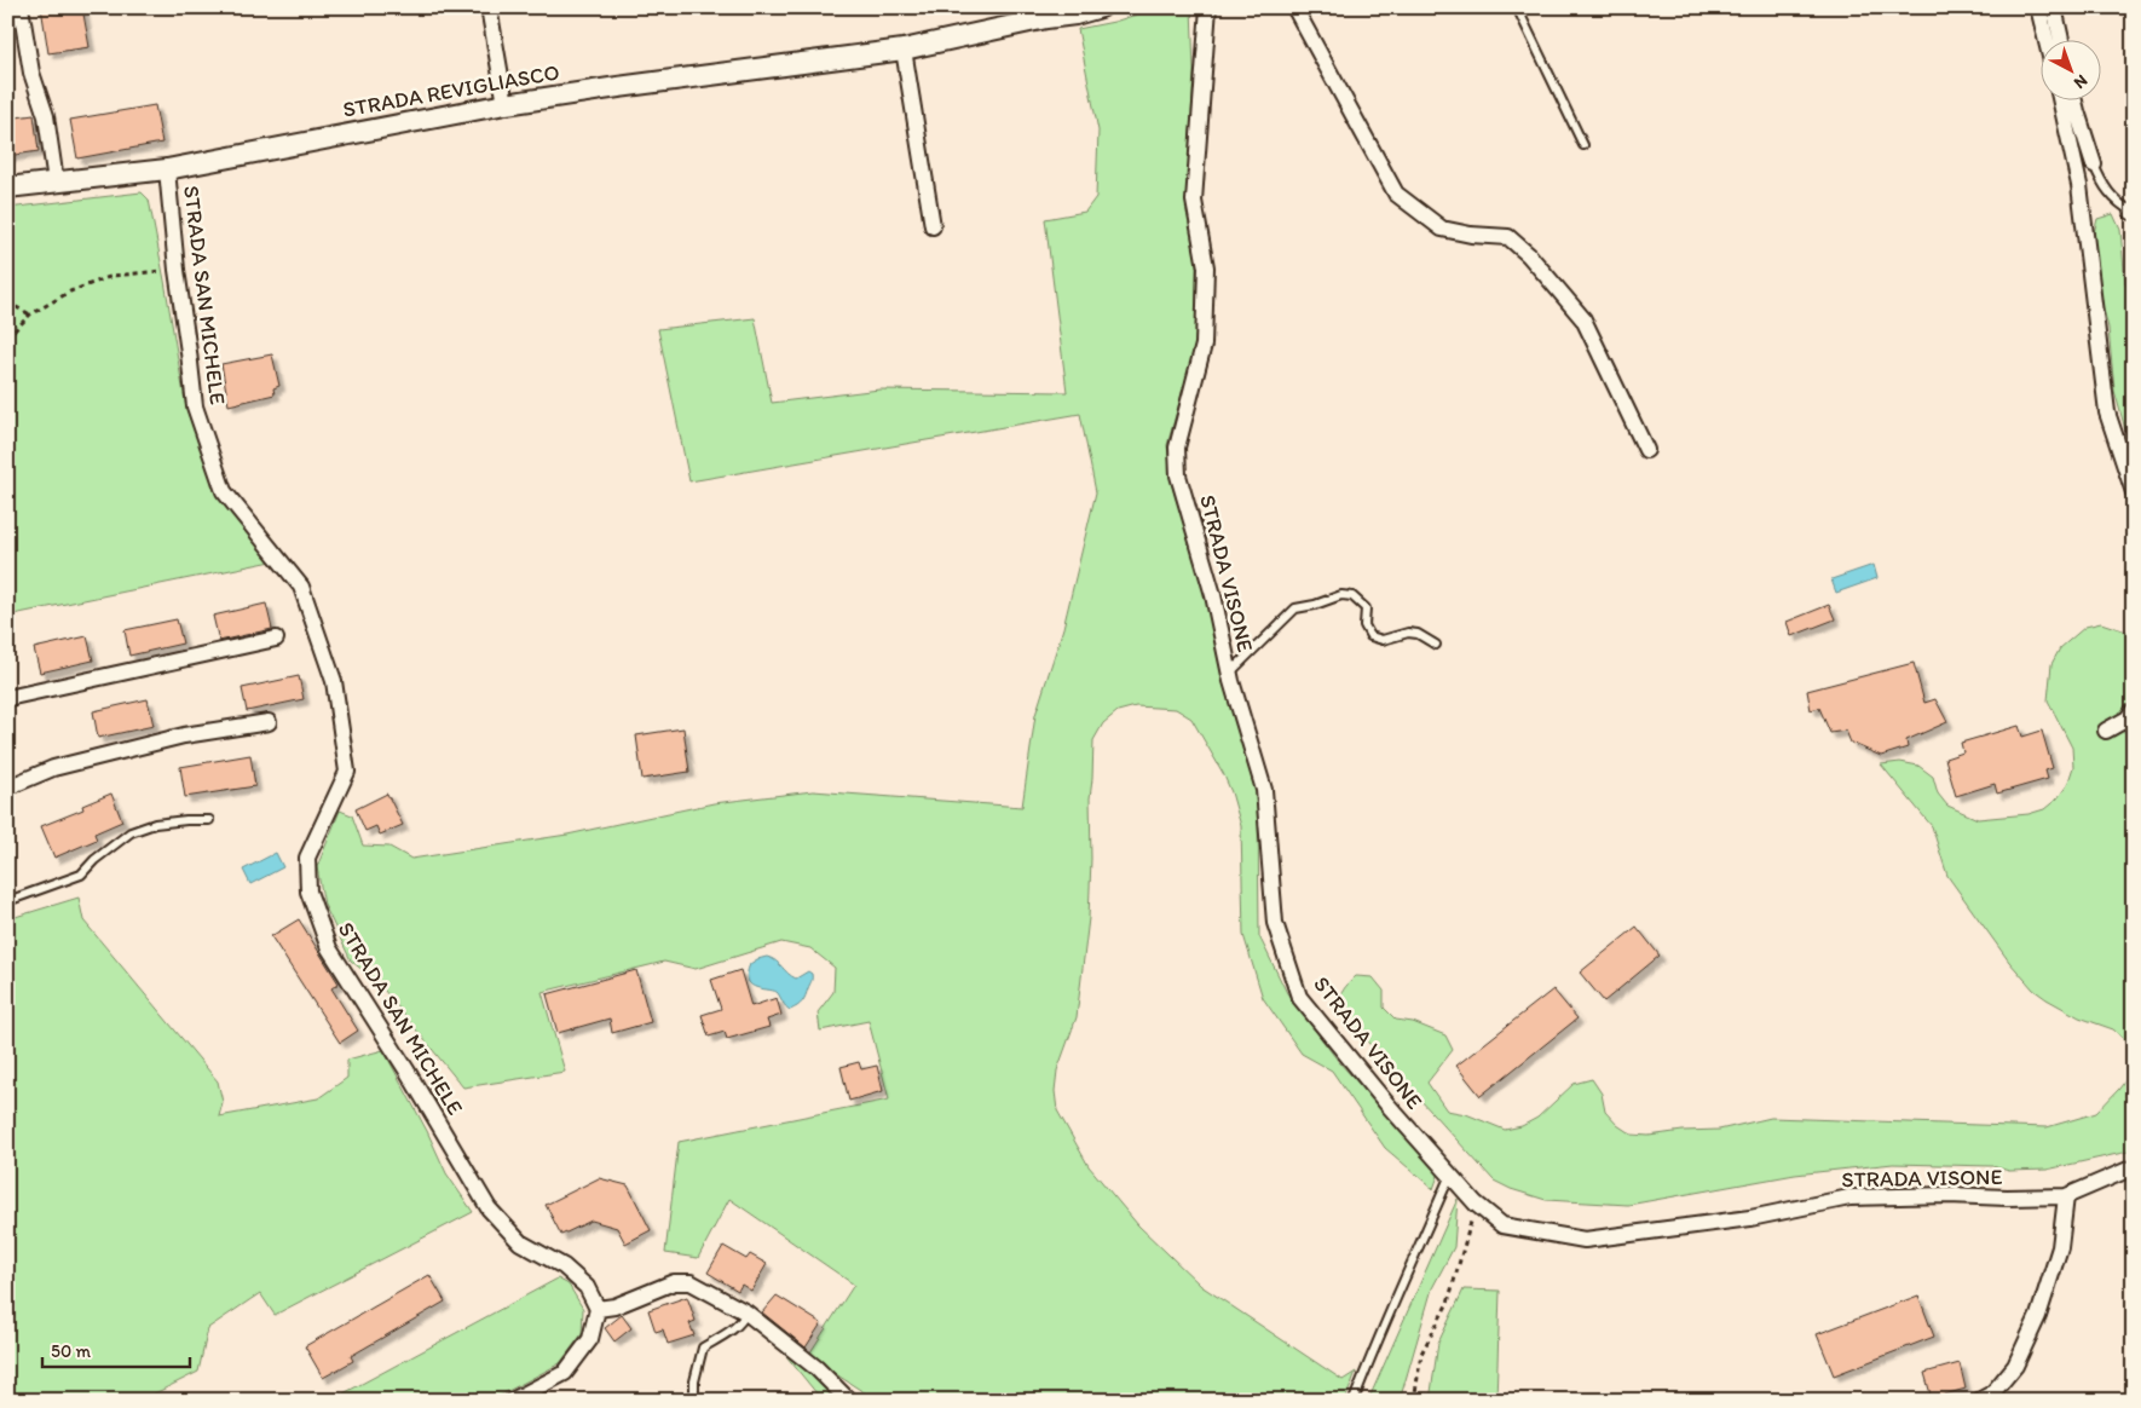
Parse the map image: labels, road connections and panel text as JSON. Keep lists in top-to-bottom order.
{
  "streets": {
    "street": ["STRADA REVIGLIASCO", "STRADA SAN MICHELE", "STRADA VISONE"]
  },
  "crossings": [
    ["STRADA REVIGLIASCO", "STRADA SAN MICHELE"]
  ],
  "scale_bar": "50 m",
  "north": "bottom right"
}
